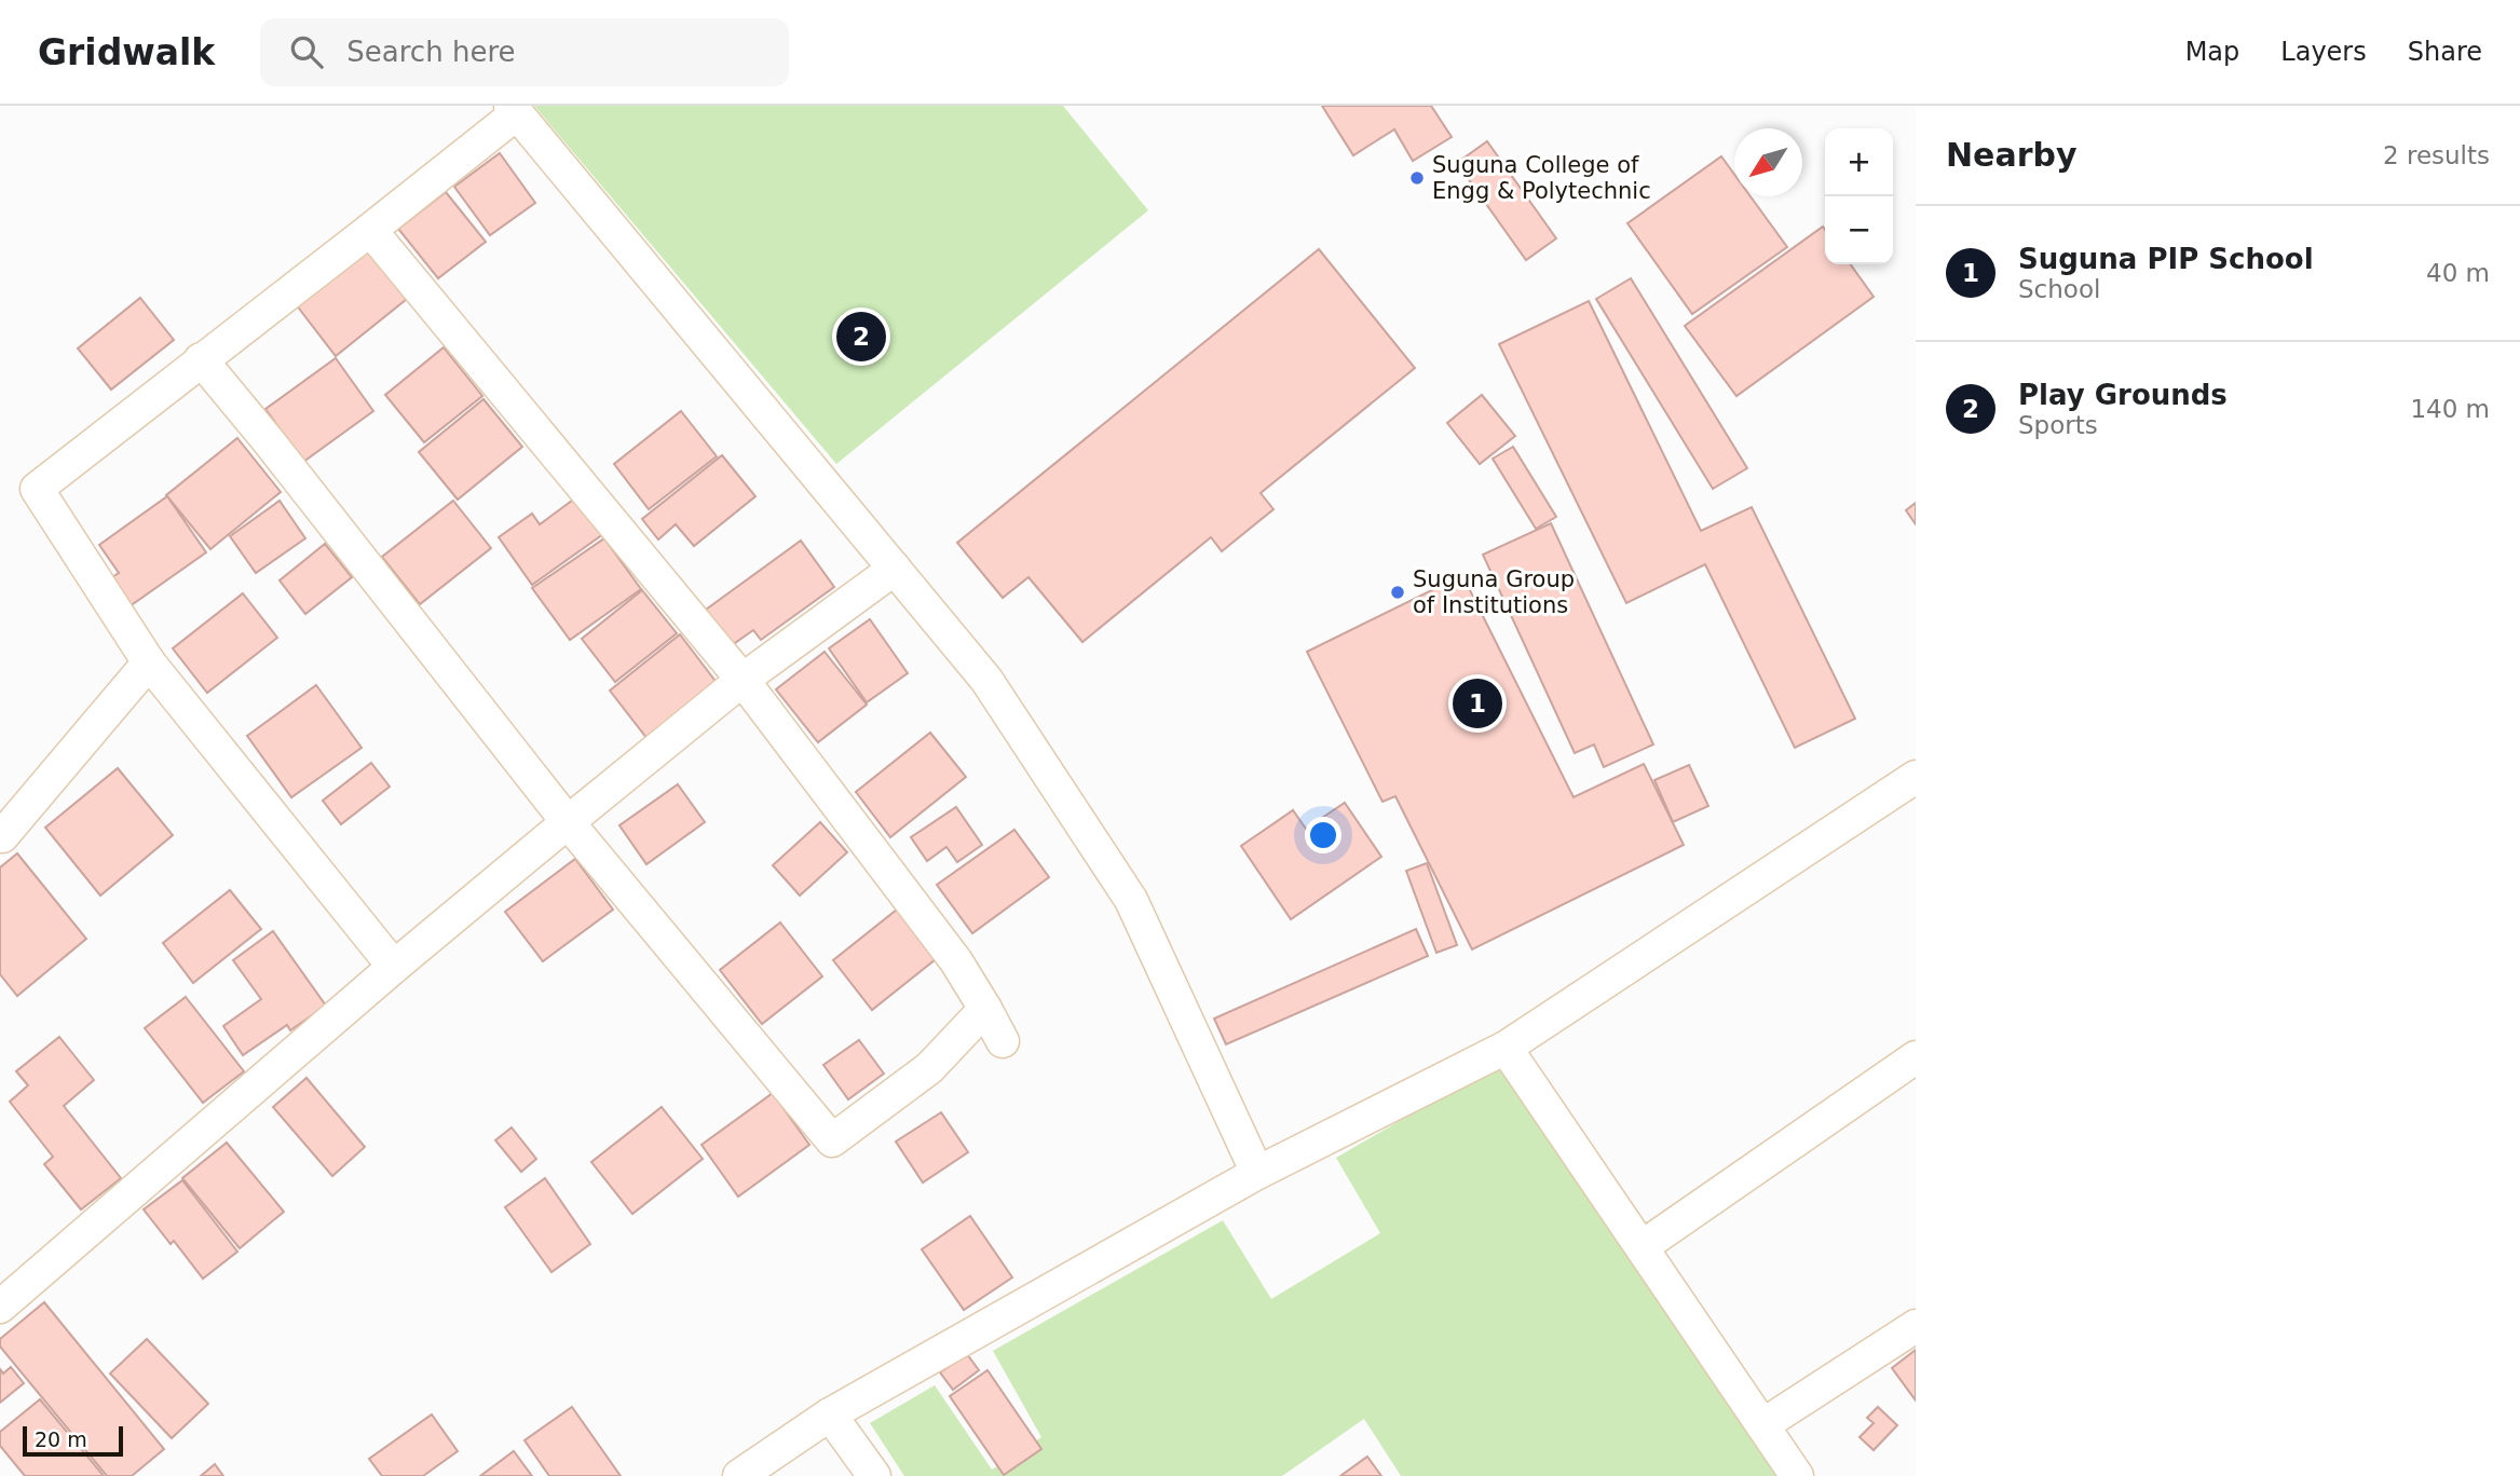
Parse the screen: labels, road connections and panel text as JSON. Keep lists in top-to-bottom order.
{
  "places": ["Suguna College of Engg & Polytechnic", "Suguna Group of Institutions"],
  "scale_bar": "20 m",
  "north": "bottom left",
  "page": {
    "header": "Gridwalk",
    "search": "Search here",
    "nav": ["Map", "Layers", "Share"],
    "heading": ["Nearby", "2 results"],
    "map_buttons": ["+", "−"],
    "list": [
      {
        "mark": "1",
        "name": "Suguna PIP School",
        "note": "School",
        "value": "40 m"
      },
      {
        "mark": "2",
        "name": "Play Grounds",
        "note": "Sports",
        "value": "140 m"
      }
    ],
    "pins": ["2", "1"],
    "scale": "20 m"
  }
}
